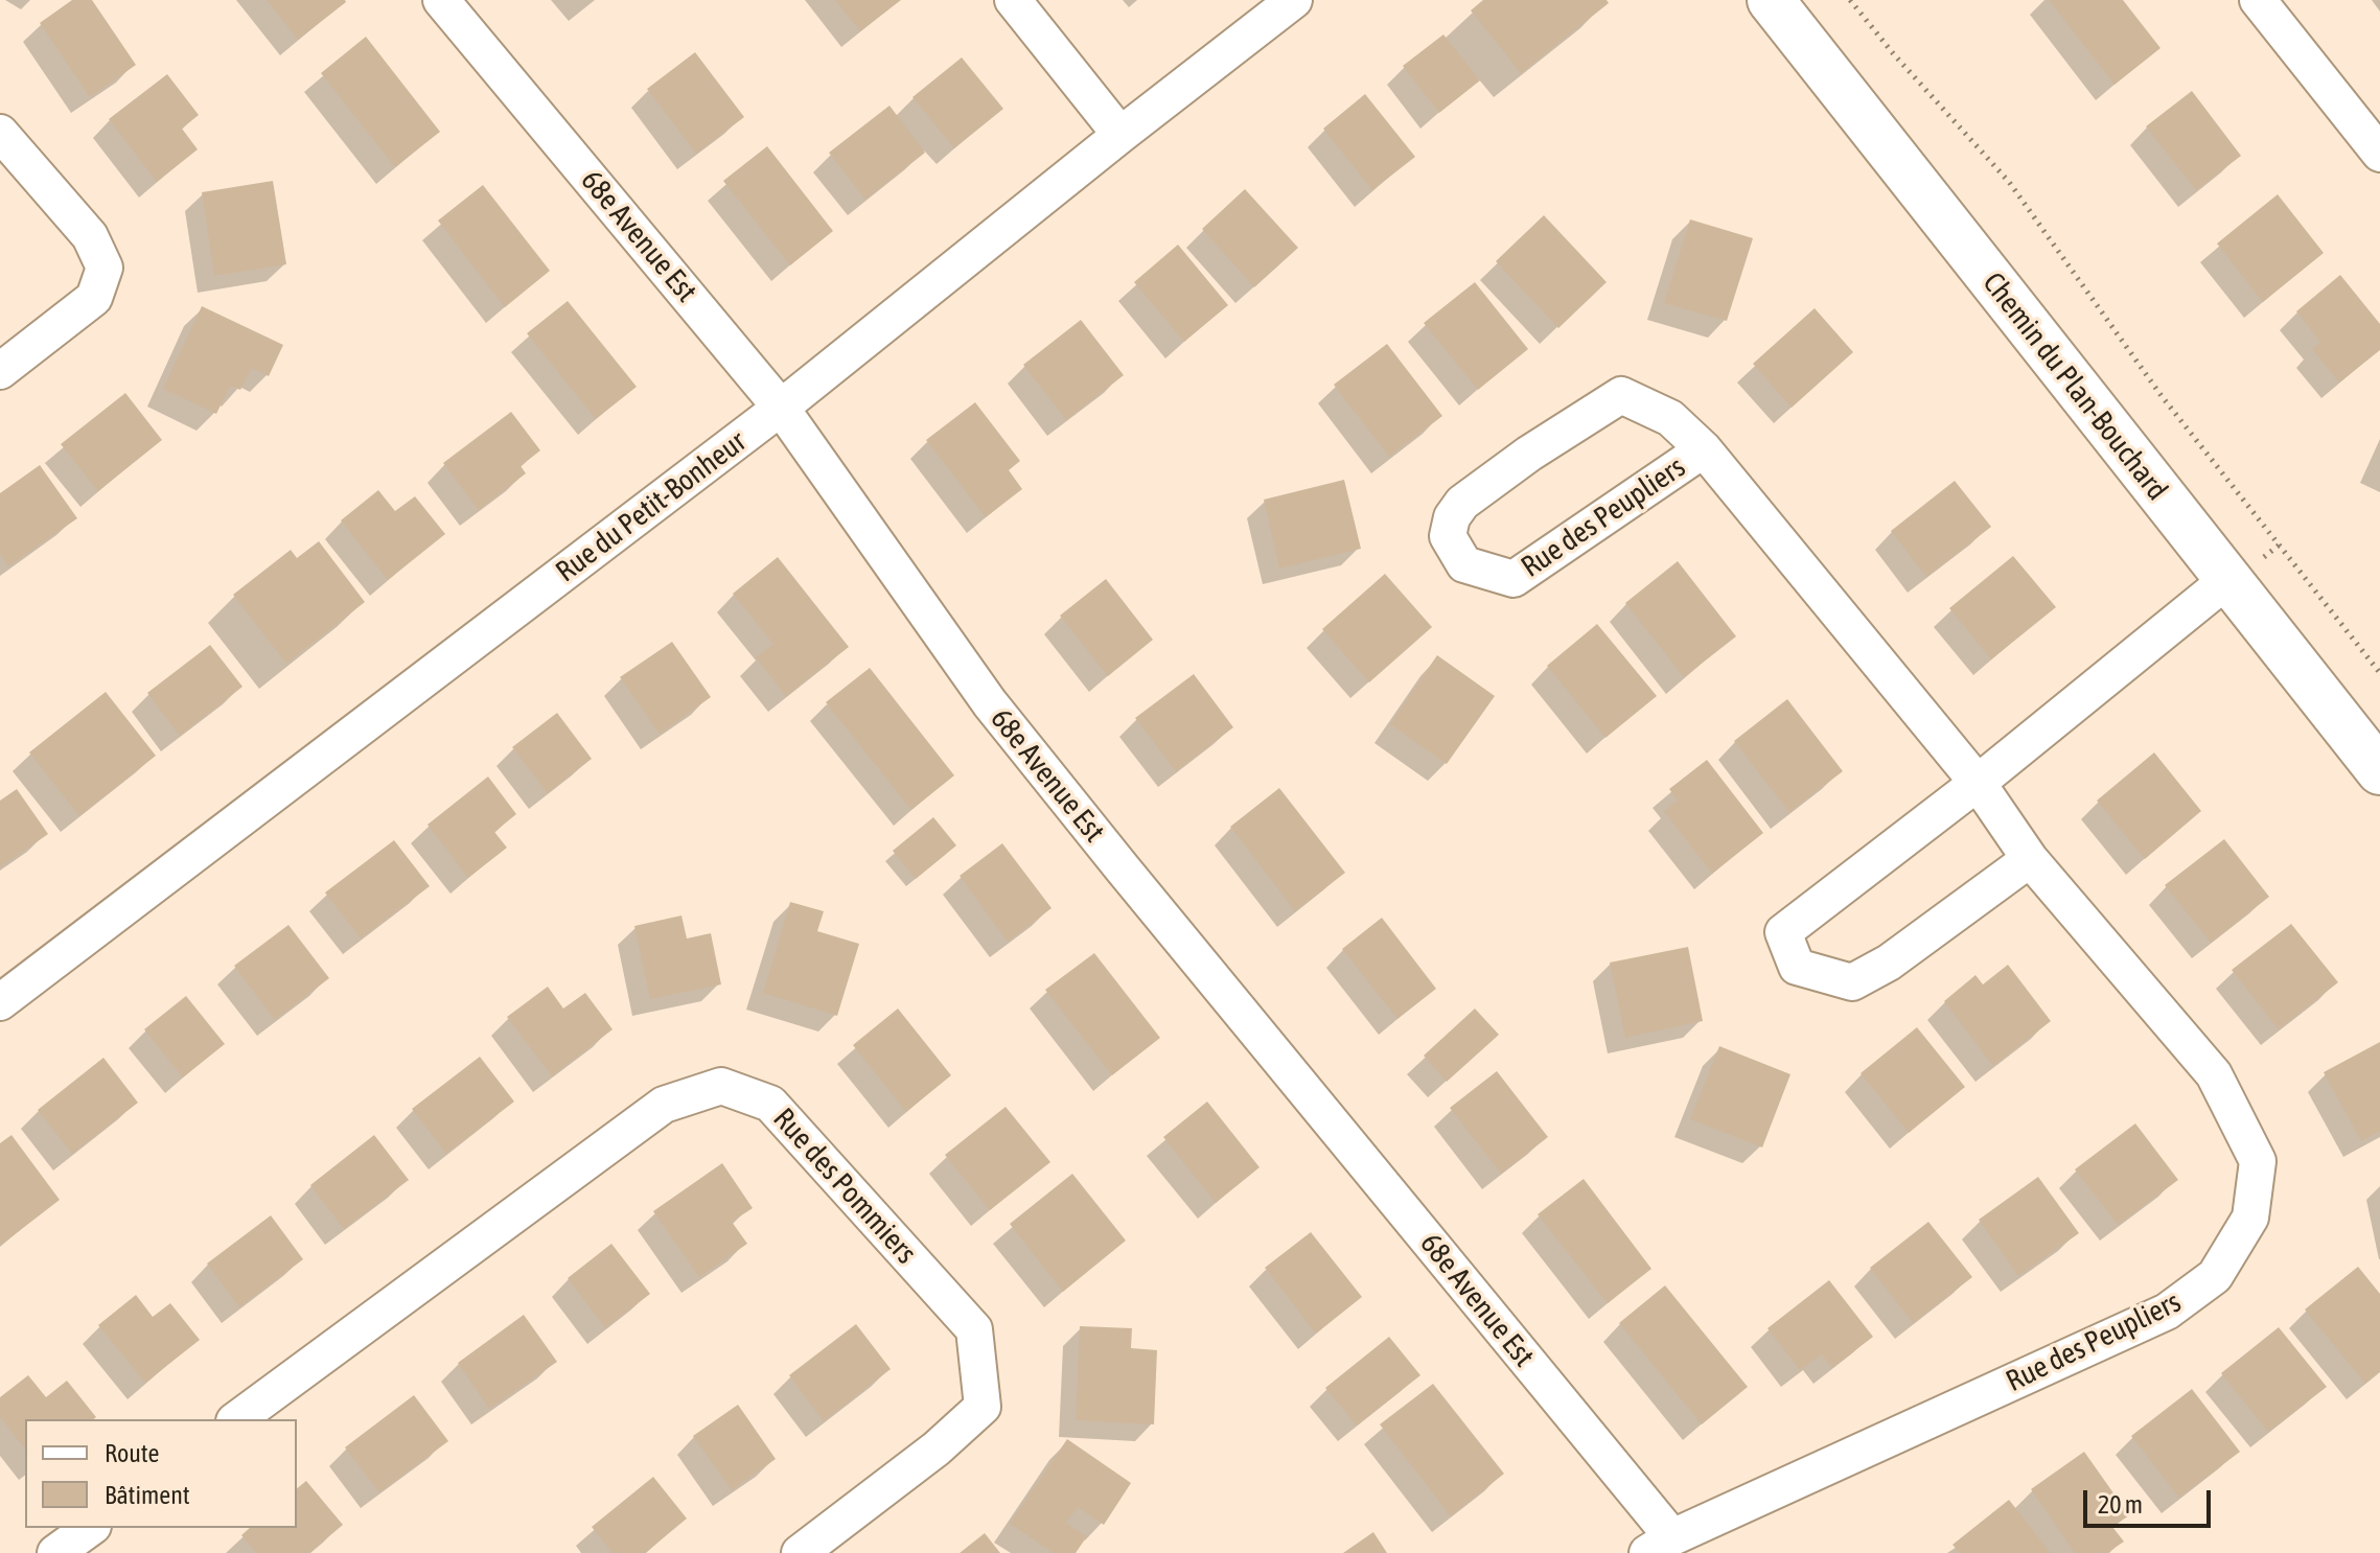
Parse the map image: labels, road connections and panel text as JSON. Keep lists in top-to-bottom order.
{
  "streets": {
    "street": [
      "68e Avenue Est",
      "Chemin du Plan-Bouchard",
      "Rue du Petit-Bonheur",
      "Rue des Peupliers",
      "Rue des Pommiers"
    ]
  },
  "crossings": [
    ["68e Avenue Est", "Rue du Petit-Bonheur"],
    ["68e Avenue Est", "Rue des Peupliers"]
  ],
  "legend": ["Route", "Bâtiment"],
  "scale_bar": "20 m"
}
